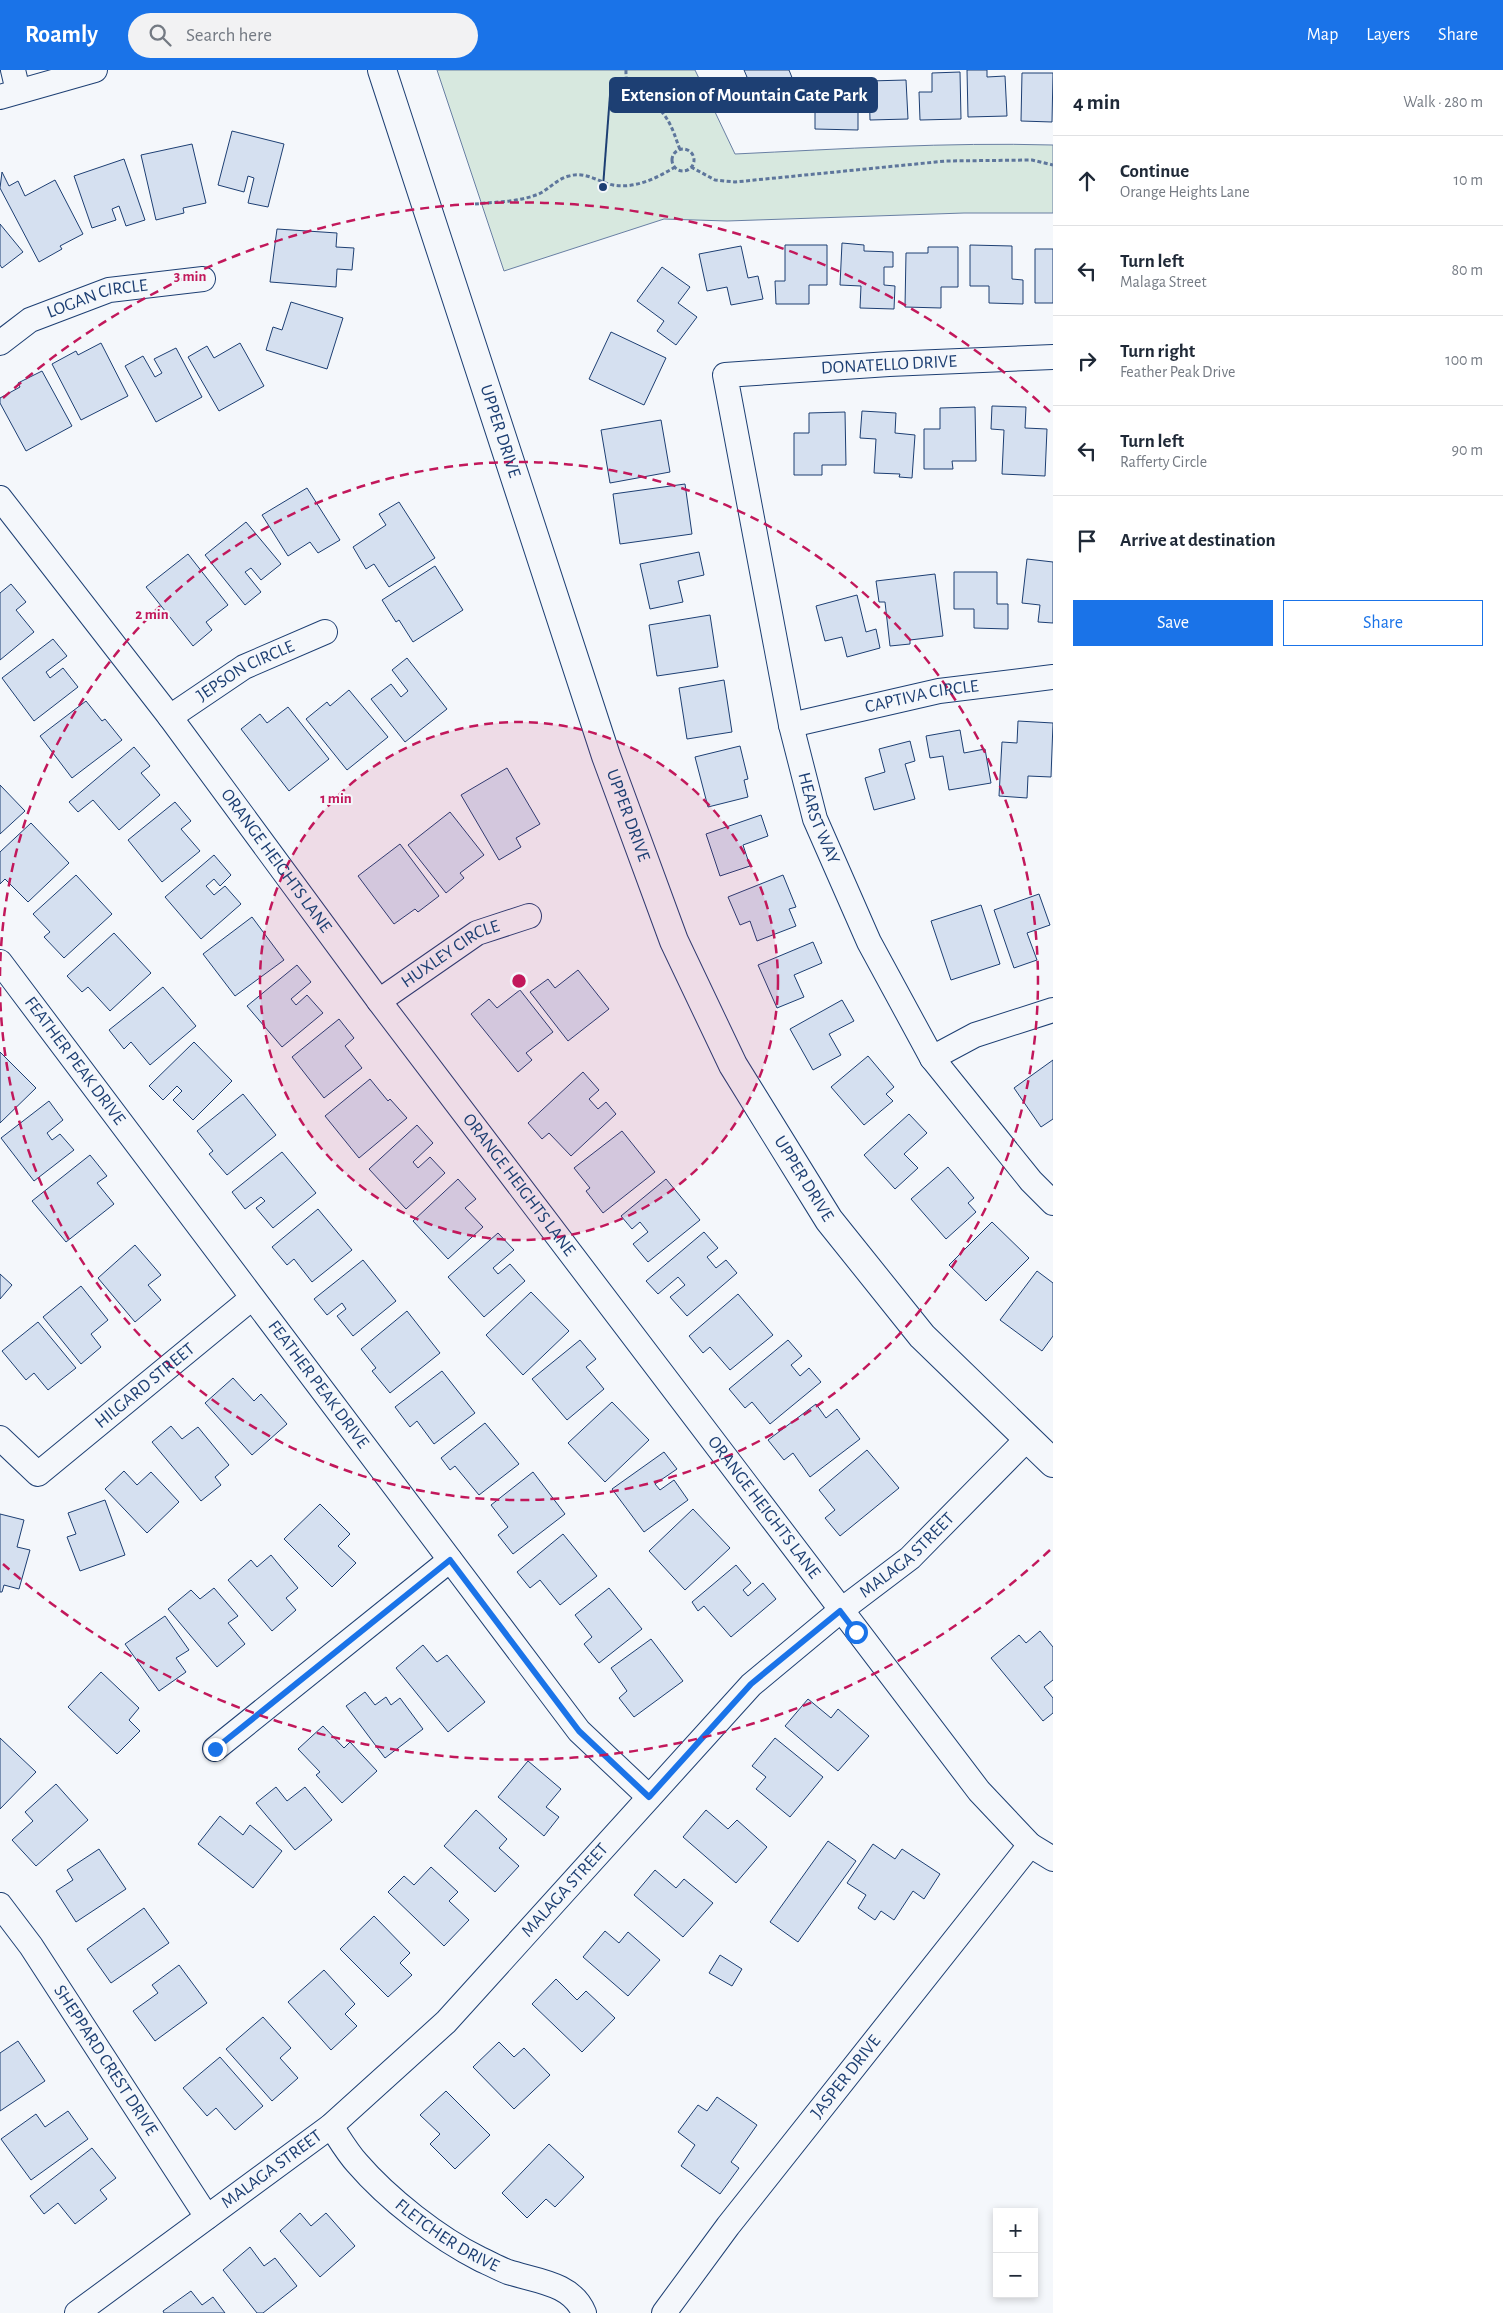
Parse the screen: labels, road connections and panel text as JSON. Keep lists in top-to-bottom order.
{
  "streets": {
    "main road": ["UPPER DRIVE"],
    "street": [
      "LOGAN CIRCLE",
      "DONATELLO DRIVE",
      "JEPSON CIRCLE",
      "CAPTIVA CIRCLE",
      "HEARST WAY",
      "ORANGE HEIGHTS LANE",
      "HUXLEY CIRCLE",
      "FEATHER PEAK DRIVE",
      "HILGARD STREET",
      "MALAGA STREET",
      "SHEPPARD CREST DRIVE",
      "JASPER DRIVE",
      "FLETCHER DRIVE"
    ]
  },
  "crossings": [
    ["DONATELLO DRIVE", "HEARST WAY"],
    ["UPPER DRIVE", "MALAGA STREET"],
    ["JEPSON CIRCLE", "ORANGE HEIGHTS LANE"],
    ["CAPTIVA CIRCLE", "HEARST WAY"],
    ["ORANGE HEIGHTS LANE", "HUXLEY CIRCLE"],
    ["ORANGE HEIGHTS LANE", "MALAGA STREET"],
    ["ORANGE HEIGHTS LANE", "JASPER DRIVE"],
    ["FEATHER PEAK DRIVE", "HILGARD STREET"],
    ["FEATHER PEAK DRIVE", "MALAGA STREET"],
    ["MALAGA STREET", "SHEPPARD CREST DRIVE"],
    ["MALAGA STREET", "FLETCHER DRIVE"]
  ],
  "places": ["Extension of Mountain Gate Park"],
  "page": {
    "header": "Roamly",
    "search": "Search here",
    "nav": ["Map", "Layers", "Share"],
    "heading": ["4 min", "Walk · 280 m"],
    "list": [
      ["Continue", "Orange Heights Lane", "10 m"],
      ["Turn left", "Malaga Street", "80 m"],
      ["Turn right", "Feather Peak Drive", "100 m"],
      ["Turn left", "Rafferty Circle", "90 m"],
      "Arrive at destination"
    ],
    "buttons": ["Save", "Share"],
    "map_buttons": ["+", "−"]
  },
  "rings": ["3 min", "2 min", "1 min"]
}
